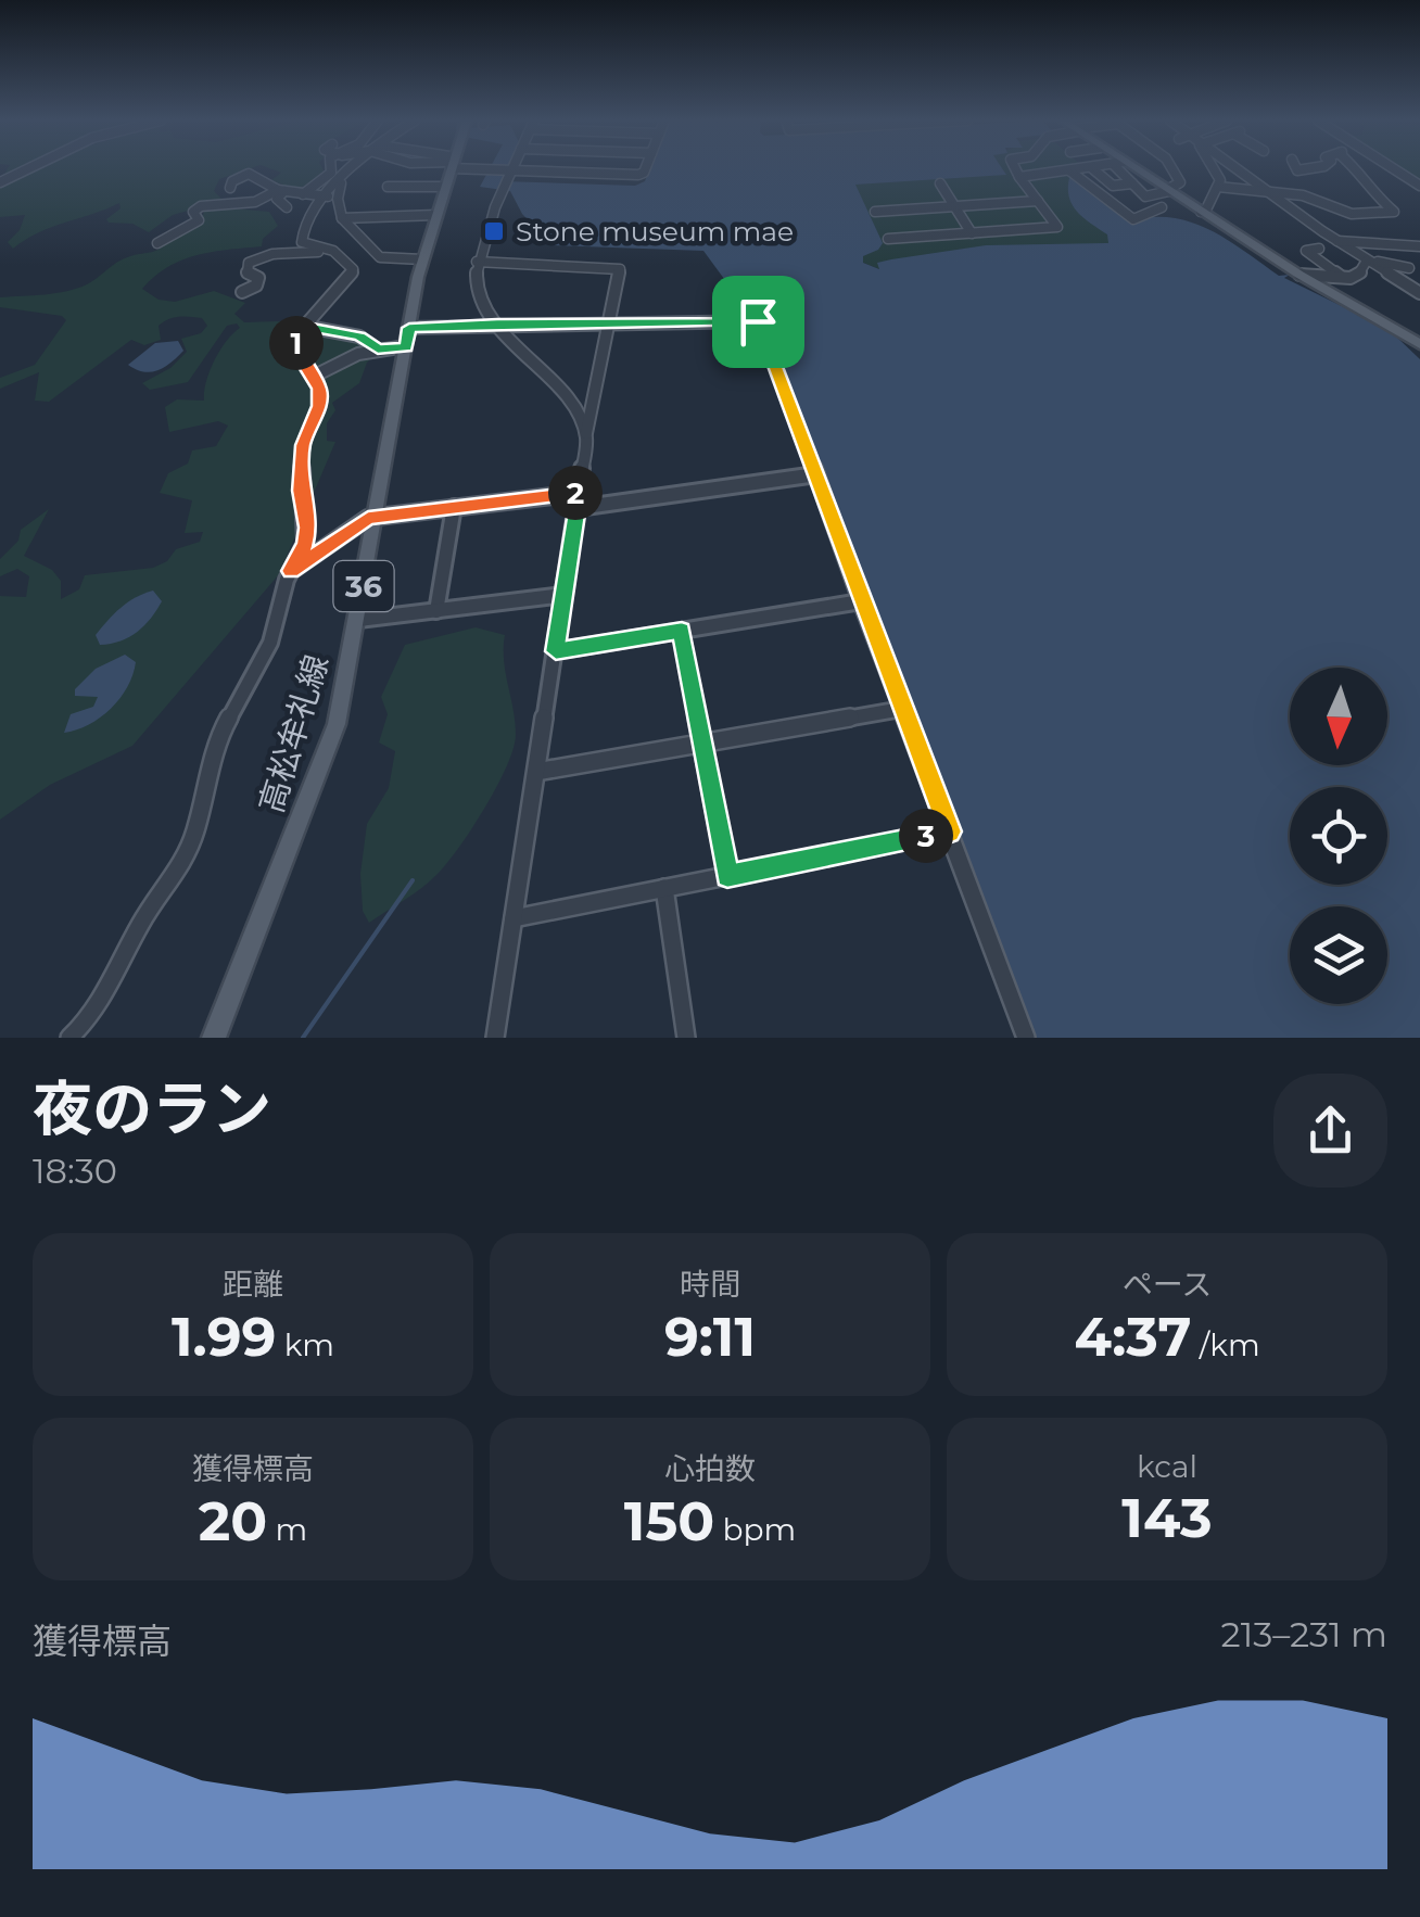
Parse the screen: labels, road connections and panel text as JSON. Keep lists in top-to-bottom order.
{
  "streets": {
    "main road": ["36", "高松牟礼線"]
  },
  "places": {
    "transit": ["Stone museum mae"]
  },
  "north": "bottom",
  "page": {
    "pins": ["1", "2", "3"],
    "heading": ["夜のラン", "18:30"],
    "stats": [
      ["距離", "1.99 km"],
      ["時間", "9:11"],
      ["ペース", "4:37 /km"],
      ["獲得標高", "20 m"],
      ["心拍数", "150 bpm"],
      ["kcal", "143"]
    ],
    "chart": ["獲得標高", "213–231 m"]
  }
}
